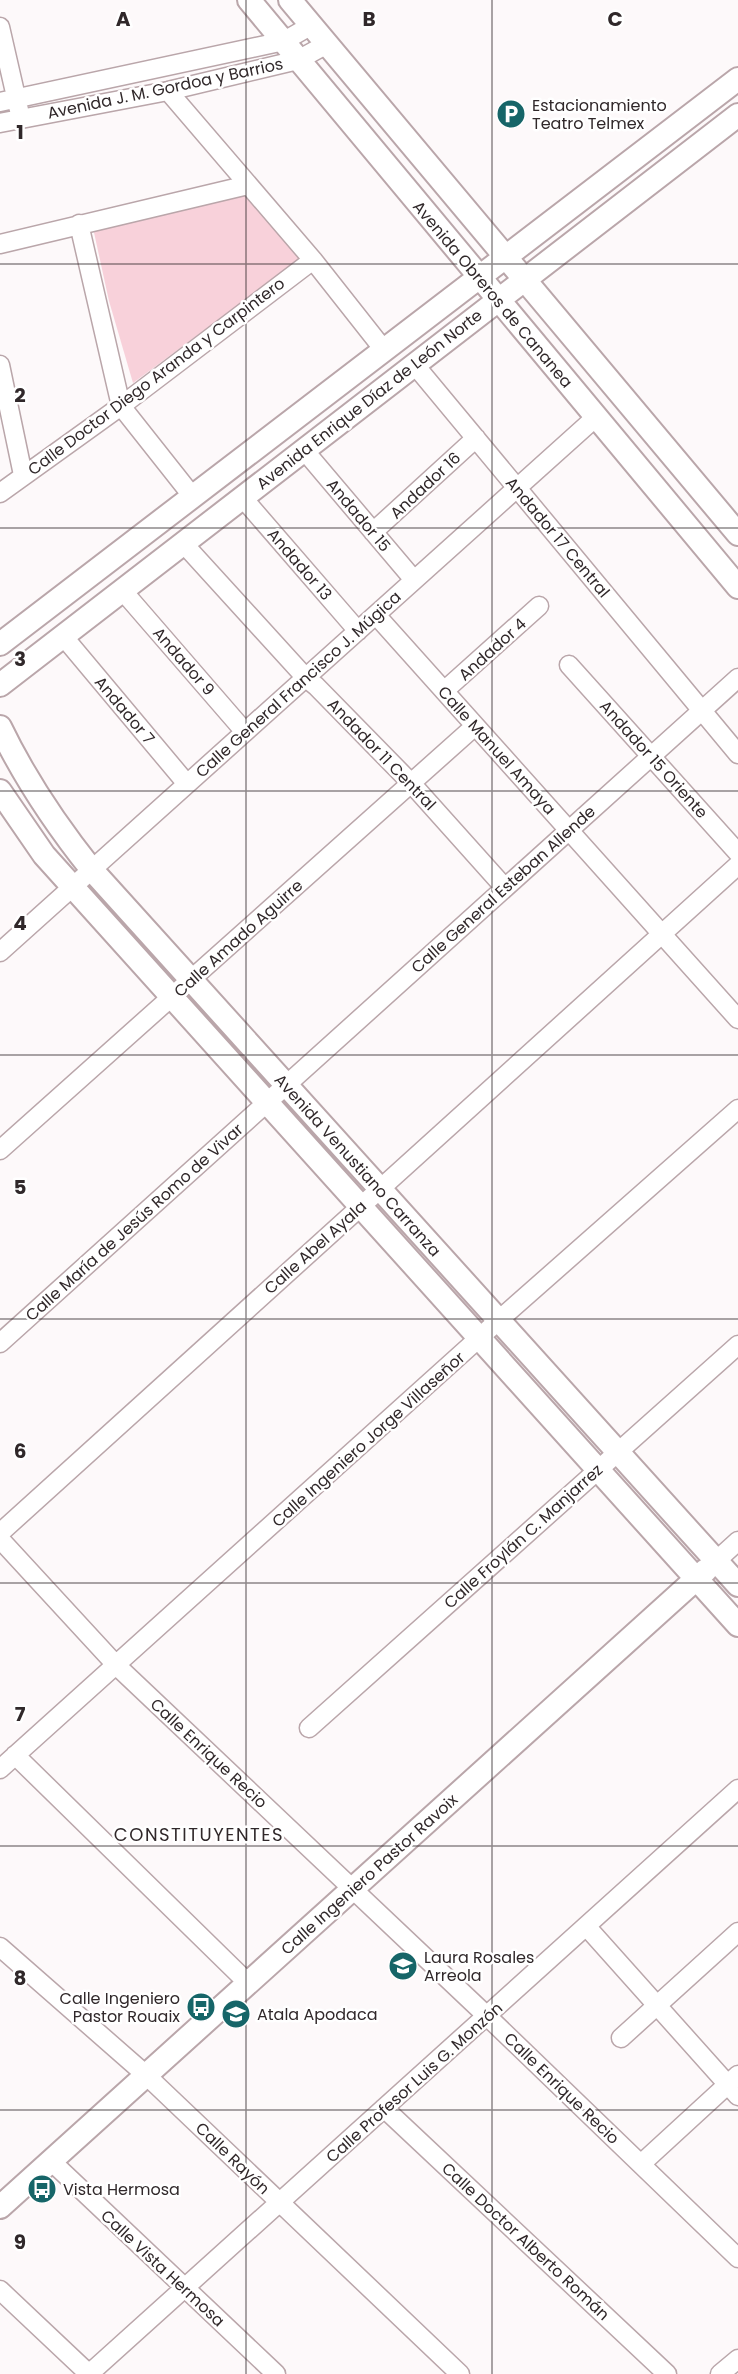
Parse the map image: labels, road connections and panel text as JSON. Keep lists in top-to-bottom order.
{
  "streets": {
    "street": [
      "Avenida J. M. Gordoa y Barrios",
      "Avenida Obreros de Cananea",
      "Calle Doctor Diego Aranda y Carpintero",
      "Avenida Enrique Díaz de León Norte",
      "Andador 16",
      "Andador 15",
      "Andador 17 Central",
      "Andador 13",
      "Andador 4",
      "Andador 9",
      "Calle General Francisco J. Múgica",
      "Andador 7",
      "Calle Manuel Amaya",
      "Andador 11 Central",
      "Andador 15 Oriente",
      "Calle General Esteban Allende",
      "Calle Amado Aguirre",
      "Avenida Venustiano Carranza",
      "Calle María de Jesús Romo de Vivar",
      "Calle Abel Ayala",
      "Calle Ingeniero Jorge Villaseñor",
      "Calle Froylán C. Manjarrez",
      "Calle Enrique Recio",
      "Calle Ingeniero Pastor Ravoix",
      "Calle Profesor Luis G. Monzón",
      "Calle Rayón",
      "Calle Doctor Alberto Román",
      "Calle Vista Hermosa"
    ]
  },
  "crossings": [
    ["Avenida J. M. Gordoa y Barrios", "Avenida Obreros de Cananea"],
    ["Avenida Obreros de Cananea", "Avenida Enrique Díaz de León Norte"],
    ["Avenida Obreros de Cananea", "Calle General Francisco J. Múgica"],
    ["Avenida Enrique Díaz de León Norte", "Andador 15"],
    ["Avenida Enrique Díaz de León Norte", "Andador 17 Central"],
    ["Avenida Enrique Díaz de León Norte", "Andador 13"],
    ["Avenida Enrique Díaz de León Norte", "Andador 9"],
    ["Avenida Enrique Díaz de León Norte", "Andador 7"],
    ["Avenida Enrique Díaz de León Norte", "Andador 11 Central"],
    ["Andador 16", "Andador 15"],
    ["Andador 16", "Andador 17 Central"],
    ["Andador 15", "Calle General Francisco J. Múgica"],
    ["Andador 17 Central", "Calle General Francisco J. Múgica"],
    ["Andador 17 Central", "Calle General Esteban Allende"],
    ["Andador 13", "Calle General Francisco J. Múgica"],
    ["Andador 4", "Calle Manuel Amaya"],
    ["Andador 9", "Calle General Francisco J. Múgica"],
    ["Calle General Francisco J. Múgica", "Andador 7"],
    ["Calle General Francisco J. Múgica", "Calle Manuel Amaya"],
    ["Calle General Francisco J. Múgica", "Andador 11 Central"],
    ["Calle General Francisco J. Múgica", "Avenida Venustiano Carranza"],
    ["Calle Manuel Amaya", "Calle General Esteban Allende"],
    ["Calle Manuel Amaya", "Calle Amado Aguirre"],
    ["Calle Manuel Amaya", "Calle Abel Ayala"],
    ["Andador 11 Central", "Calle General Esteban Allende"],
    ["Andador 11 Central", "Calle Amado Aguirre"],
    ["Andador 15 Oriente", "Calle General Esteban Allende"],
    ["Calle General Esteban Allende", "Avenida Venustiano Carranza"],
    ["Calle General Esteban Allende", "Calle María de Jesús Romo de Vivar"],
    ["Calle Amado Aguirre", "Avenida Venustiano Carranza"],
    ["Avenida Venustiano Carranza", "Calle María de Jesús Romo de Vivar"],
    ["Avenida Venustiano Carranza", "Calle Abel Ayala"],
    ["Avenida Venustiano Carranza", "Calle Ingeniero Jorge Villaseñor"],
    ["Avenida Venustiano Carranza", "Calle Froylán C. Manjarrez"],
    ["Avenida Venustiano Carranza", "Calle Ingeniero Pastor Ravoix"],
    ["Calle Ingeniero Jorge Villaseñor", "Calle Enrique Recio"],
    ["Calle Enrique Recio", "Calle Ingeniero Pastor Ravoix"],
    ["Calle Enrique Recio", "Calle Profesor Luis G. Monzón"],
    ["Calle Ingeniero Pastor Ravoix", "Calle Rayón"],
    ["Calle Ingeniero Pastor Ravoix", "Calle Vista Hermosa"],
    ["Calle Profesor Luis G. Monzón", "Calle Rayón"],
    ["Calle Profesor Luis G. Monzón", "Calle Doctor Alberto Román"],
    ["Calle Profesor Luis G. Monzón", "Calle Vista Hermosa"]
  ],
  "districts": ["CONSTITUYENTES"],
  "places": {
    "parking": ["Estacionamiento Teatro Telmex"],
    "school or university": ["Laura Rosales Arreola", "Atala Apodaca"],
    "bus stop": ["Calle Ingeniero Pastor Rouaix", "Vista Hermosa"]
  },
  "grid": {
    "columns": ["A", "B", "C"],
    "rows": [
      "1",
      "2",
      "3",
      "4",
      "5",
      "6",
      "7",
      "8",
      "9"
    ]
  }
}
